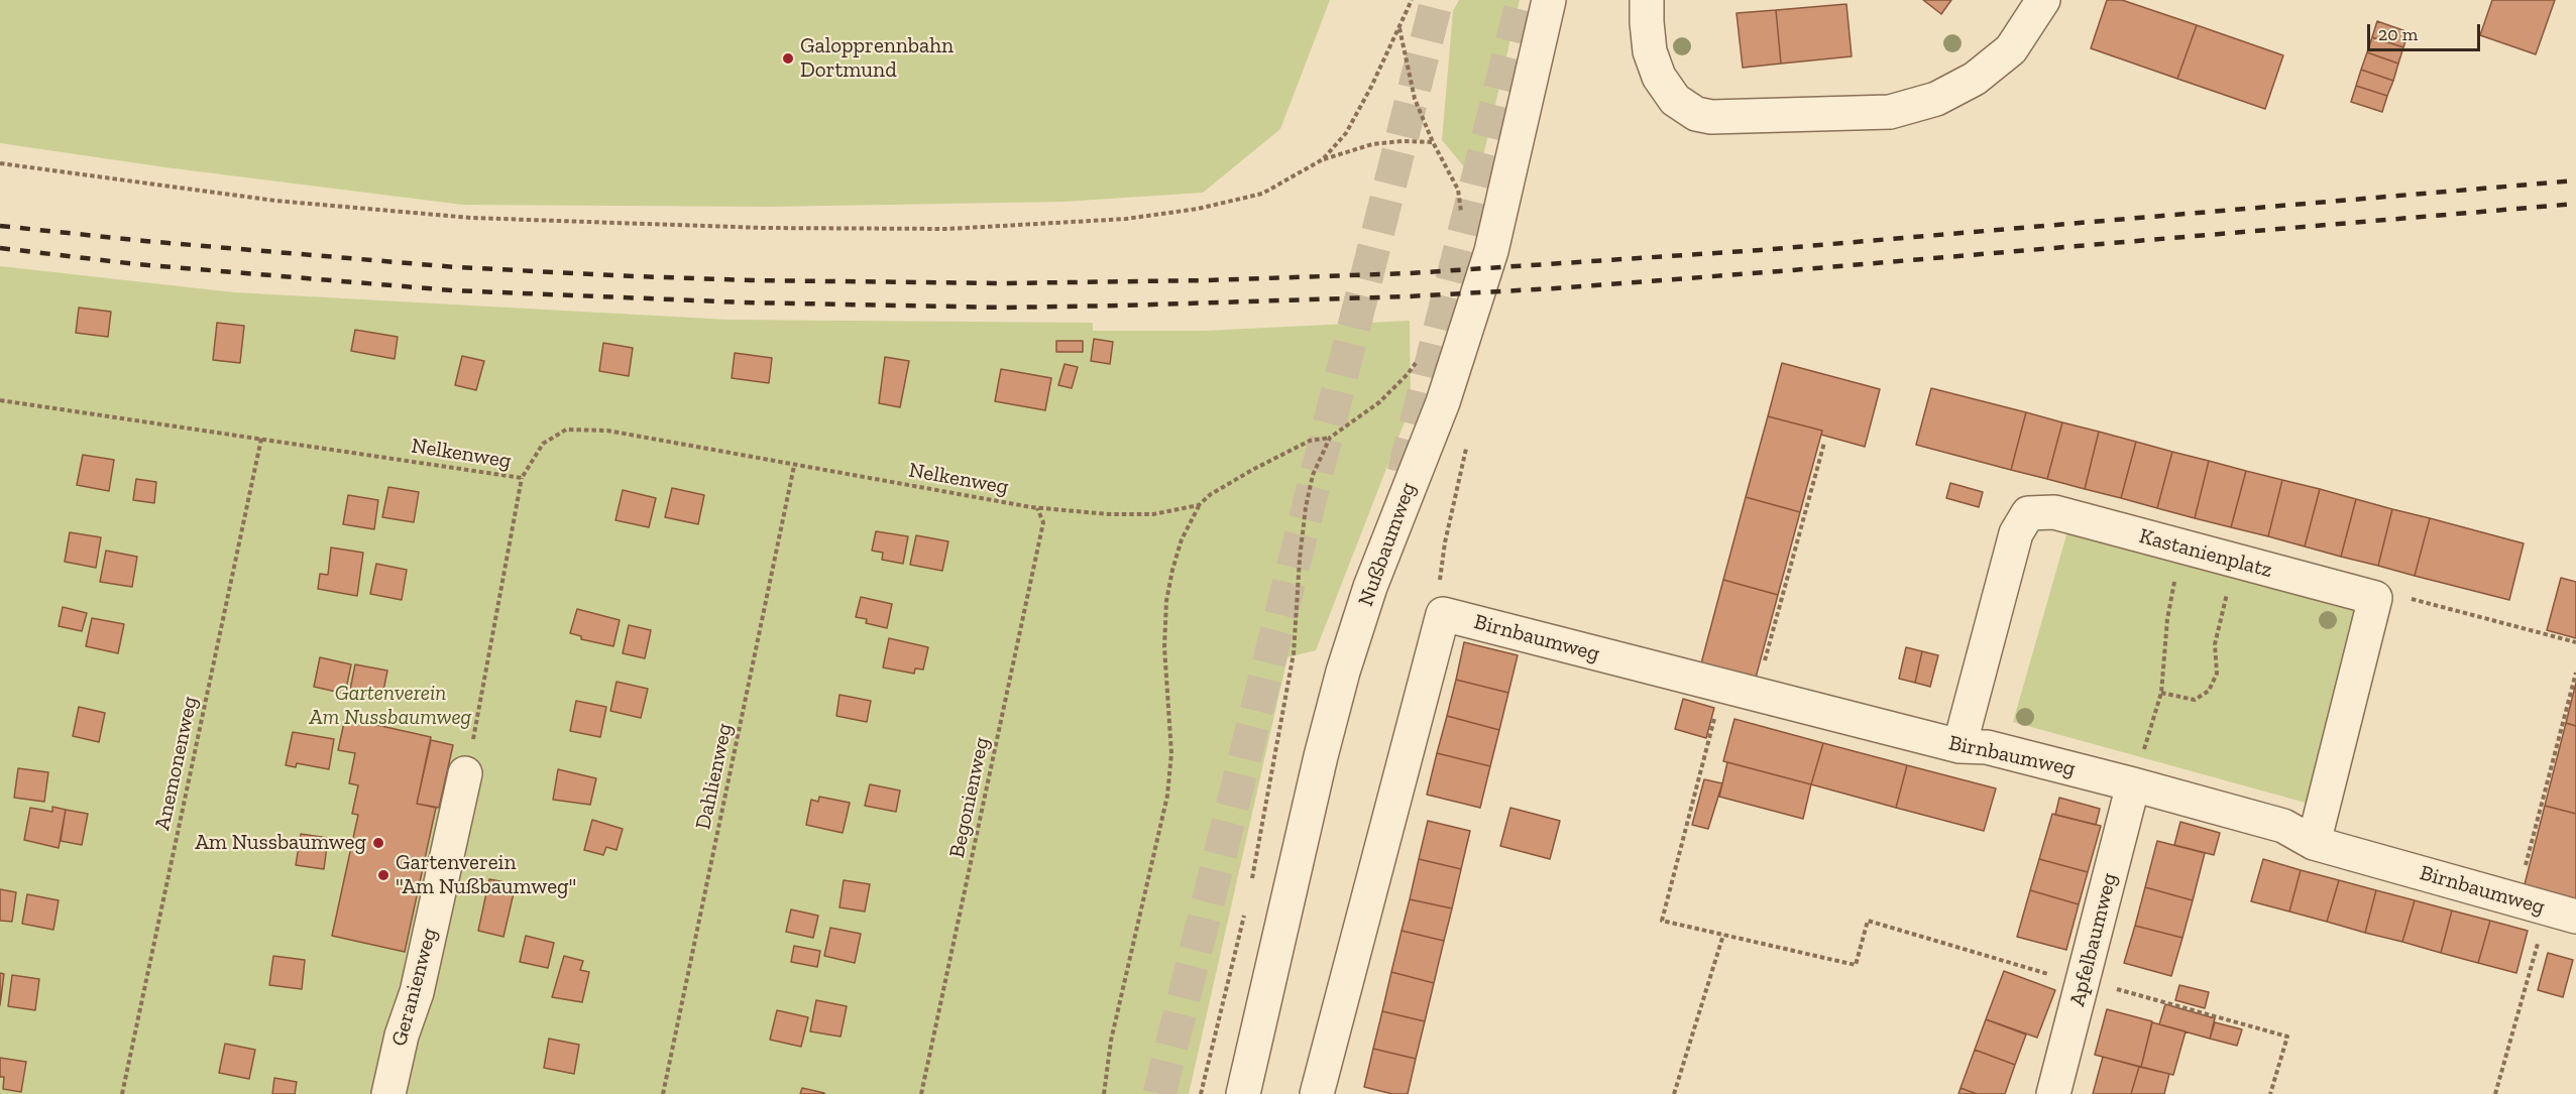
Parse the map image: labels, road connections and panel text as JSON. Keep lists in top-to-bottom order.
{
  "streets": {
    "street": [
      "Nußbaumweg",
      "Kastanienplatz",
      "Birnbaumweg",
      "Apfelbaumweg",
      "Geranienweg"
    ],
    "path": [
      "Nelkenweg",
      "Anemonenweg",
      "Dahlienweg",
      "Begonienweg"
    ]
  },
  "crossings": [
    ["Nelkenweg", "Anemonenweg"],
    ["Nelkenweg", "Dahlienweg"],
    ["Nelkenweg", "Begonienweg"],
    ["Kastanienplatz", "Birnbaumweg"],
    ["Birnbaumweg", "Apfelbaumweg"]
  ],
  "parks": ["Gartenverein Am Nussbaumweg"],
  "places": ["Galopprennbahn Dortmund", "Am Nussbaumweg", "Gartenverein \"Am Nußbaumweg\""],
  "scale_bar": "20 m"
}
